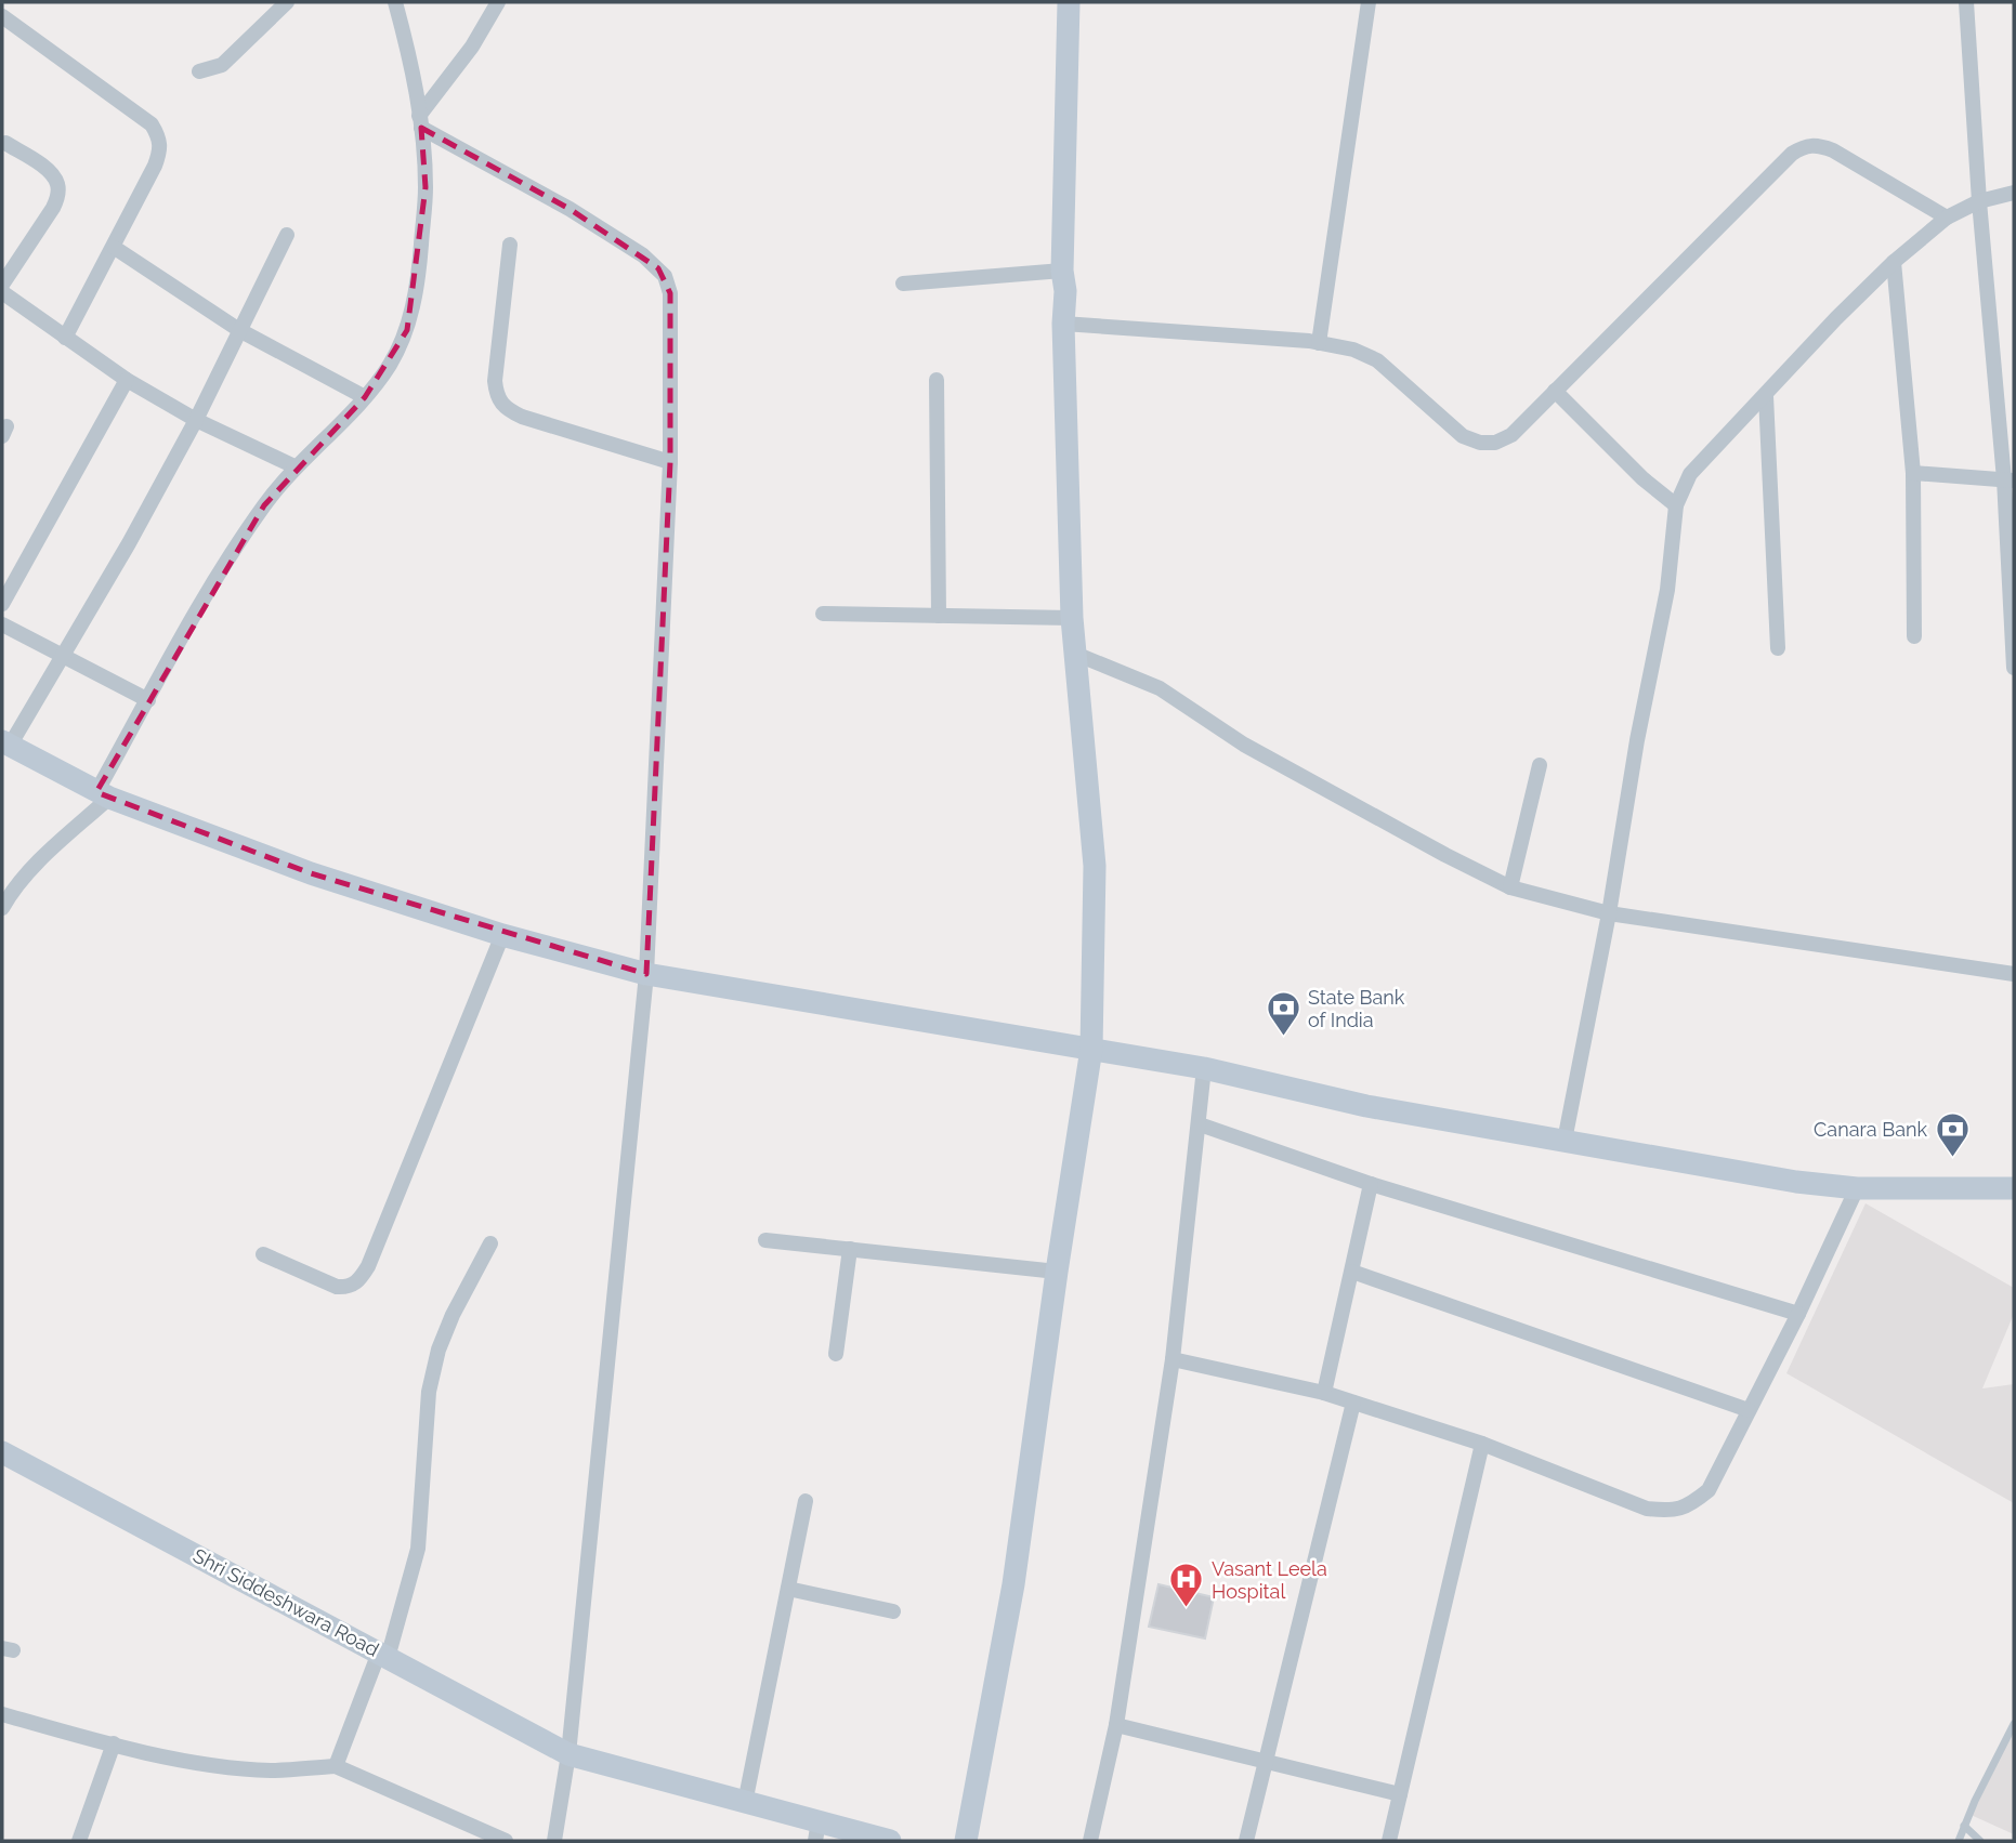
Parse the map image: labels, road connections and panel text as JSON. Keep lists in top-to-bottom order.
{
  "streets": {
    "street": ["Shri Siddeshwara Road"]
  },
  "places": {
    "bank": ["State Bank of India", "Canara Bank"],
    "hospital": ["Vasant Leela Hospital"]
  }
}
